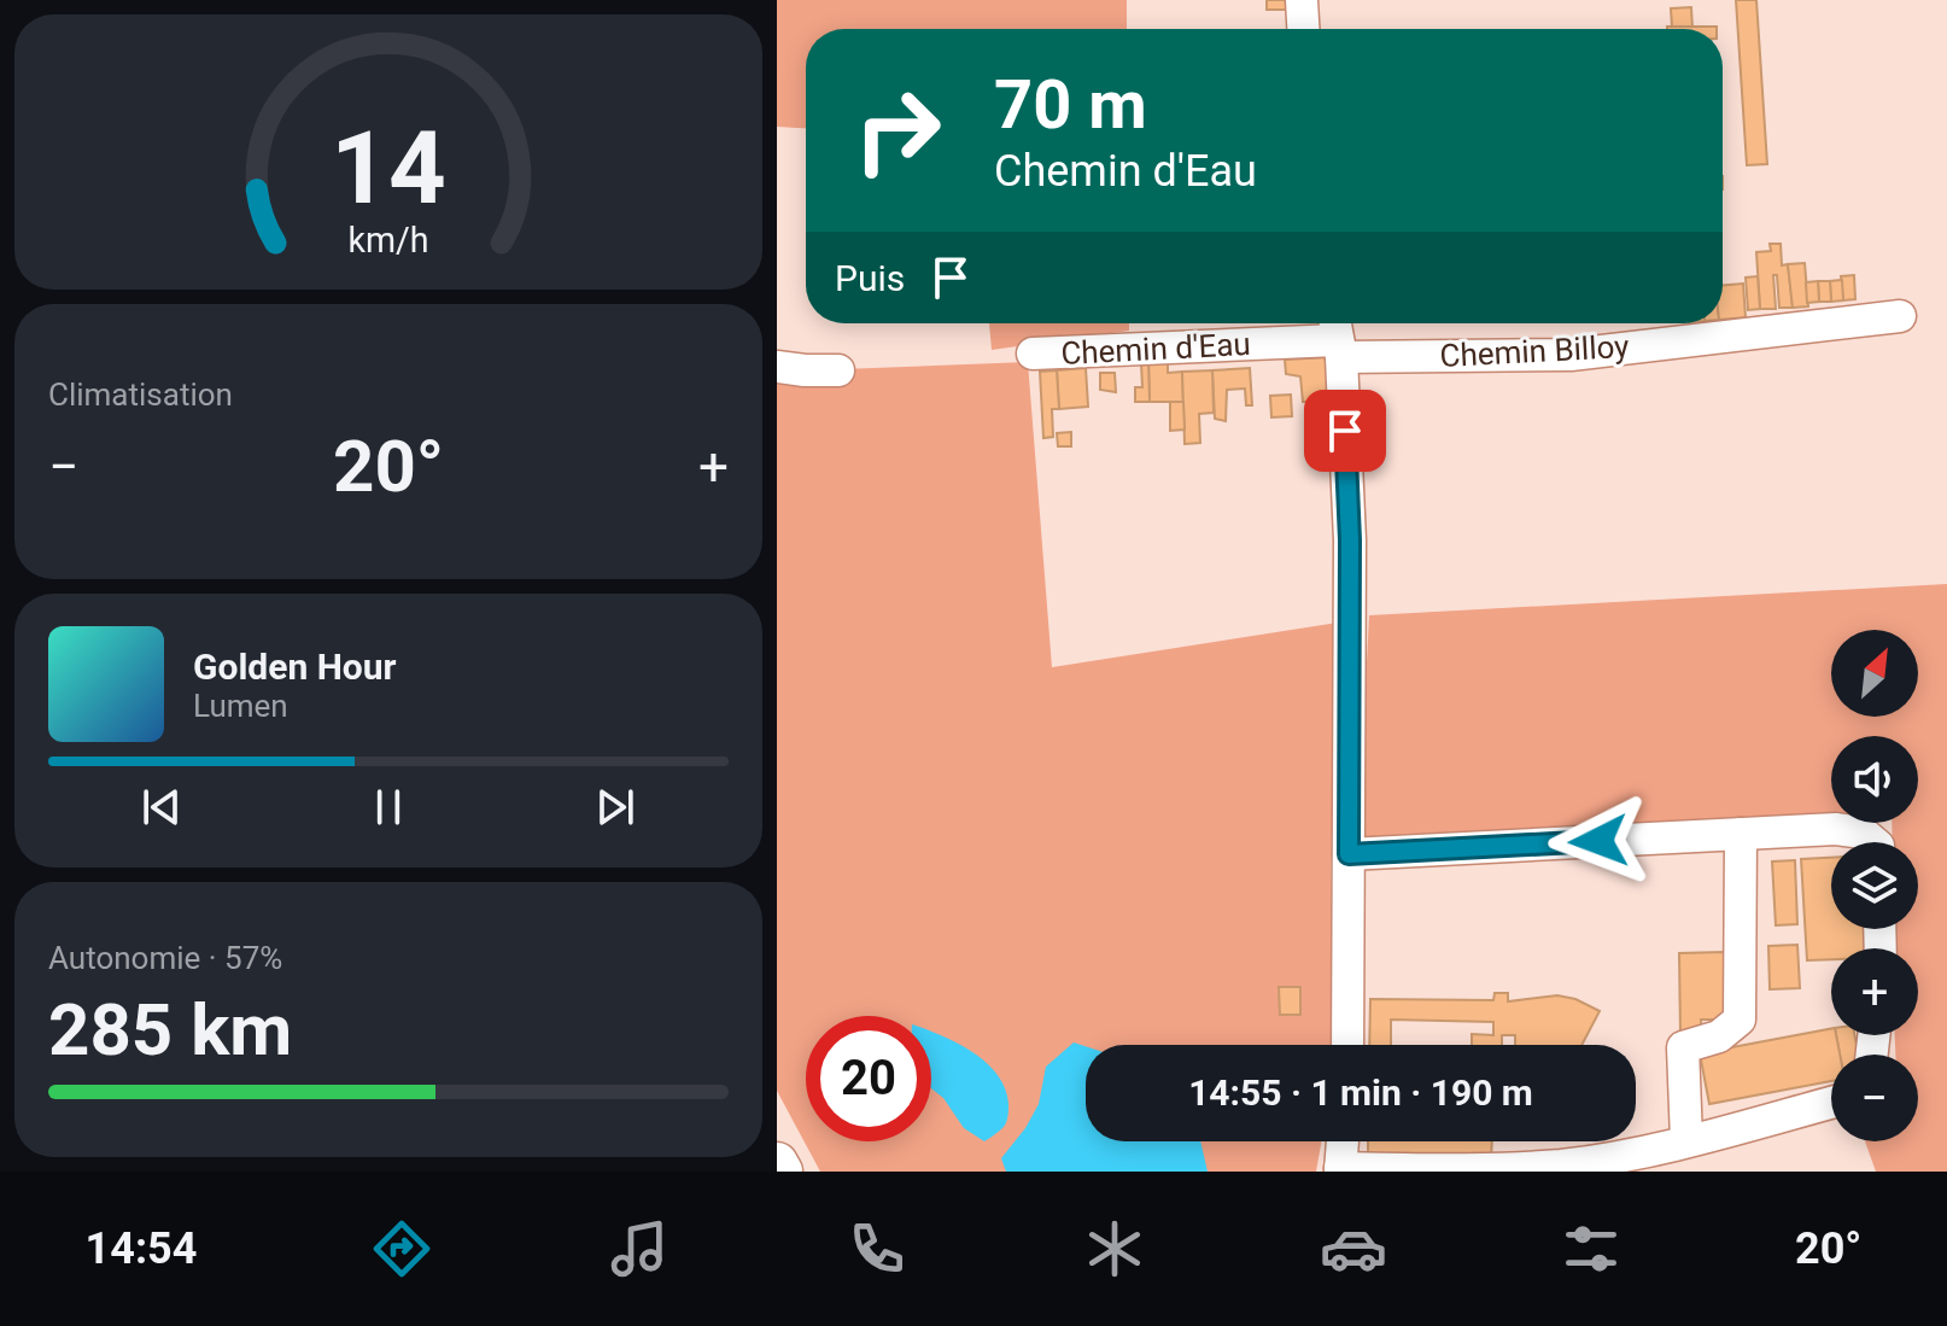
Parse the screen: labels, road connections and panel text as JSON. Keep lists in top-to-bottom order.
{
  "streets": {
    "street": ["Chemin d'Eau", "Chemin Billoy"]
  },
  "crossings": [
    ["Chemin d'Eau", "Chemin Billoy"]
  ],
  "north": "top right",
  "page": {
    "turn": ["70 m", "Chemin d'Eau"],
    "then": "Puis",
    "tile": [
      "Climatisation",
      ["Autonomie · 57%", "285 km"]
    ],
    "heat": ["−", "20°", "+"],
    "song": ["Golden Hour", "Lumen"],
    "map_buttons": ["+", "−"],
    "limit": "20",
    "trip": "14:55 · 1 min · 190 m",
    "tabs": ["14:54", "20°"],
    "gauge": ["14", "km/h"]
  }
}
